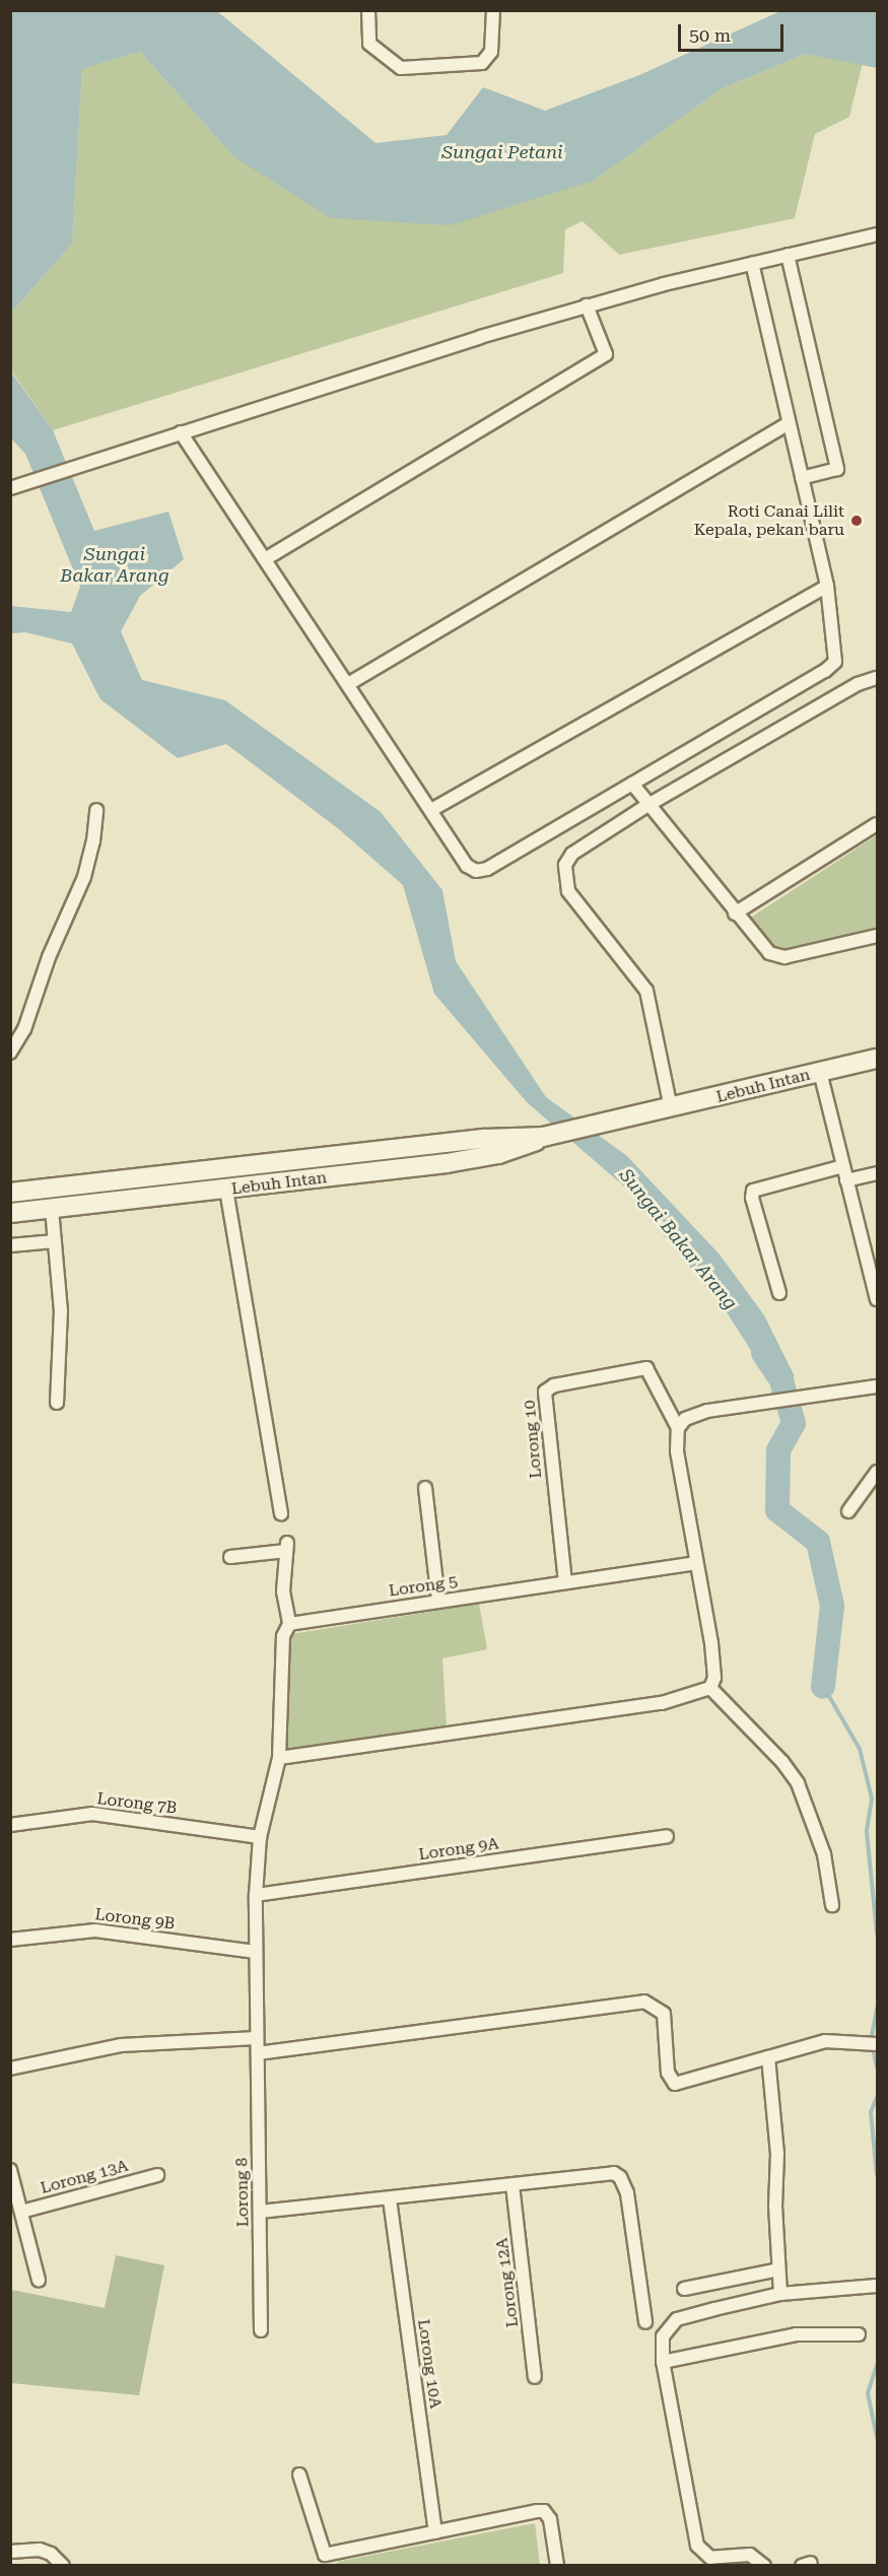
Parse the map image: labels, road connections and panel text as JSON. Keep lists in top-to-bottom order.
{
  "streets": {
    "main road": ["Lebuh Intan"],
    "street": [
      "Lorong 10",
      "Lorong 5",
      "Lorong 7B",
      "Lorong 9A",
      "Lorong 9B",
      "Lorong 13A",
      "Lorong 8",
      "Lorong 12A",
      "Lorong 10A"
    ]
  },
  "crossings": [
    ["Lorong 10", "Lorong 5"],
    ["Lorong 7B", "Lorong 8"],
    ["Lorong 9A", "Lorong 8"],
    ["Lorong 9B", "Lorong 8"]
  ],
  "water": ["Sungai Petani", "Sungai Bakar Arang"],
  "places": ["Roti Canai Lilit Kepala, pekan baru"],
  "scale_bar": "50 m"
}
